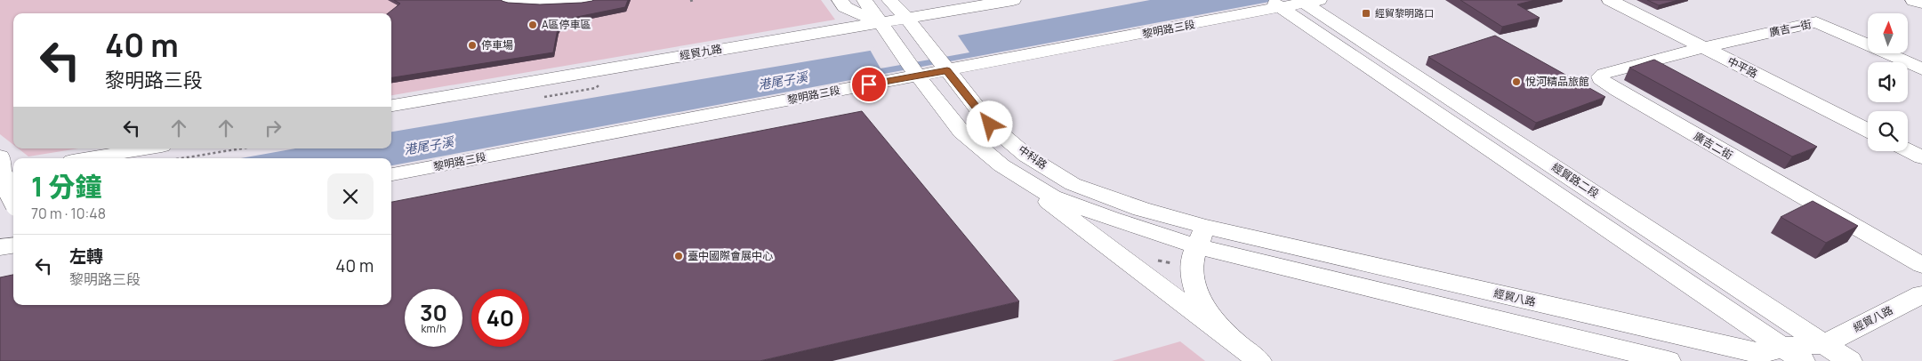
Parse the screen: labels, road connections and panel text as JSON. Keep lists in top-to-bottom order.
{
  "streets": {
    "street": [
      "廣吉一街",
      "黎明路三段",
      "經貿九路",
      "中平路",
      "廣吉二街",
      "中科路",
      "經貿路二段",
      "經貿八路"
    ]
  },
  "crossings": [
    ["廣吉一街", "中平路"],
    ["廣吉一街", "廣吉二街"],
    ["黎明路三段", "中科路"],
    ["黎明路三段", "經貿路二段"],
    ["經貿九路", "中科路"],
    ["中平路", "廣吉二街"],
    ["中科路", "經貿八路"],
    ["經貿路二段", "經貿八路"]
  ],
  "water": ["港尾子溪"],
  "places": {
    "transit": ["經貿黎明路口"],
    "other": [
      "A區停車區",
      "停車場",
      "悅河精品旅館",
      "臺中國際會展中心"
    ]
  },
  "north": "top",
  "page": {
    "turn": ["40 m", "黎明路三段"],
    "heading": ["1 分鐘", "70 m · 10:48"],
    "list": [
      {
        "name": "左轉",
        "note": "黎明路三段",
        "value": "40 m"
      }
    ],
    "speed": "30 km/h",
    "limit": "40"
  }
}
